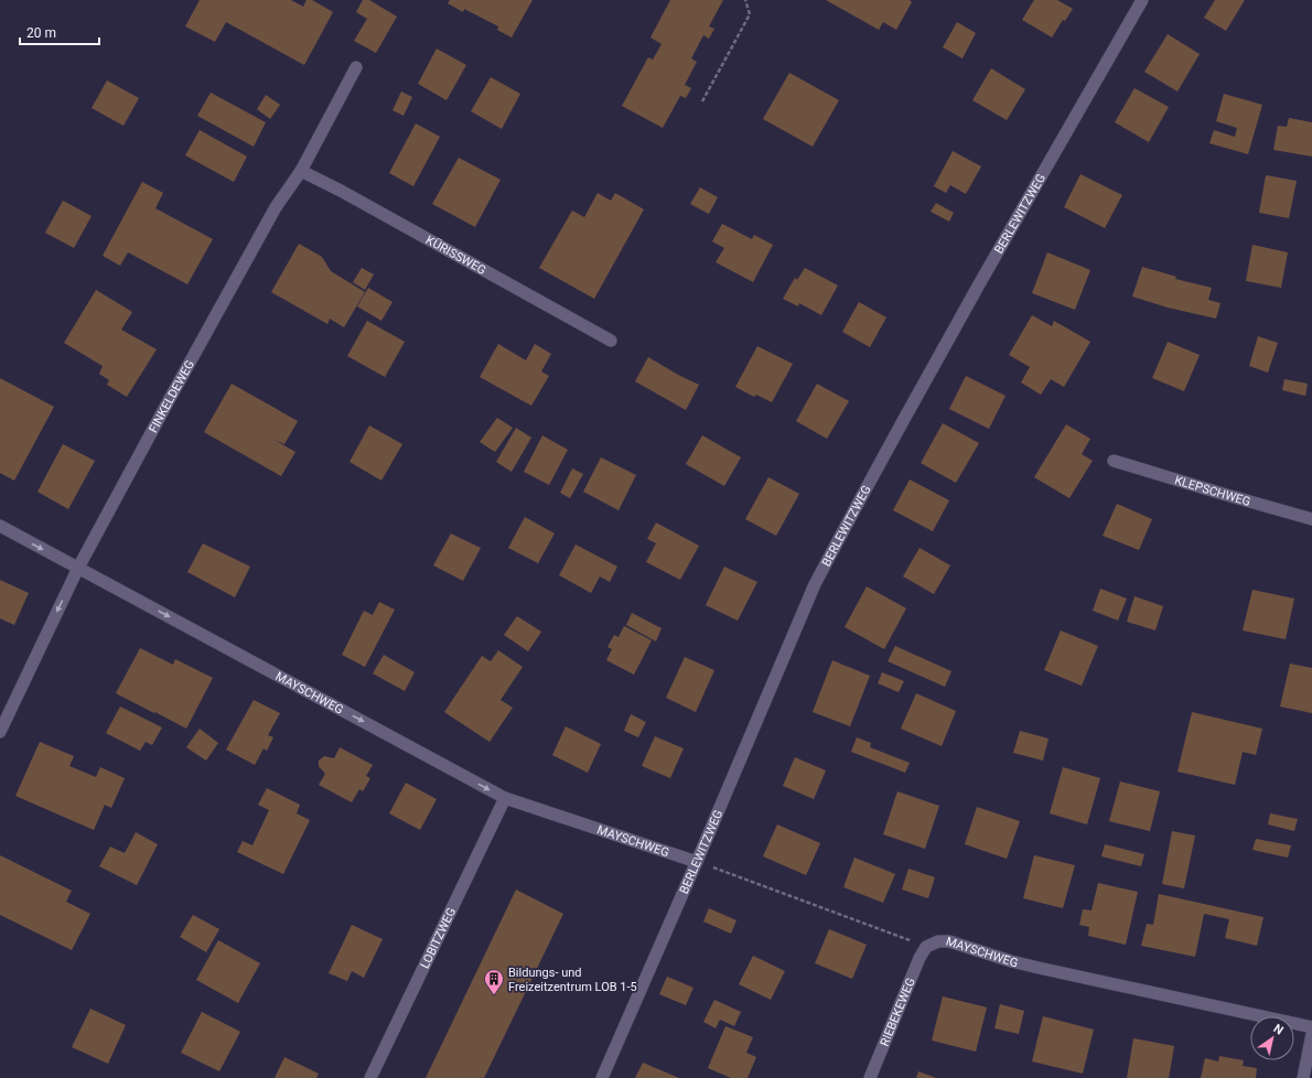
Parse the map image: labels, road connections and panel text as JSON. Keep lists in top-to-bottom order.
{
  "streets": {
    "street": [
      "BERLEWITZWEG",
      "KÜRISSWEG",
      "FINKELDEWEG",
      "KLEPSCHWEG",
      "MAYSCHWEG",
      "LOBITZWEG",
      "RIEBEKEWEG"
    ]
  },
  "crossings": [
    ["BERLEWITZWEG", "MAYSCHWEG"],
    ["KÜRISSWEG", "FINKELDEWEG"],
    ["FINKELDEWEG", "MAYSCHWEG"],
    ["MAYSCHWEG", "LOBITZWEG"],
    ["MAYSCHWEG", "RIEBEKEWEG"]
  ],
  "one_way": ["MAYSCHWEG"],
  "places": {
    "building": ["Bildungs- und Freizeitzentrum LOB 1-5"]
  },
  "scale_bar": "20 m",
  "north": "top right"
}
